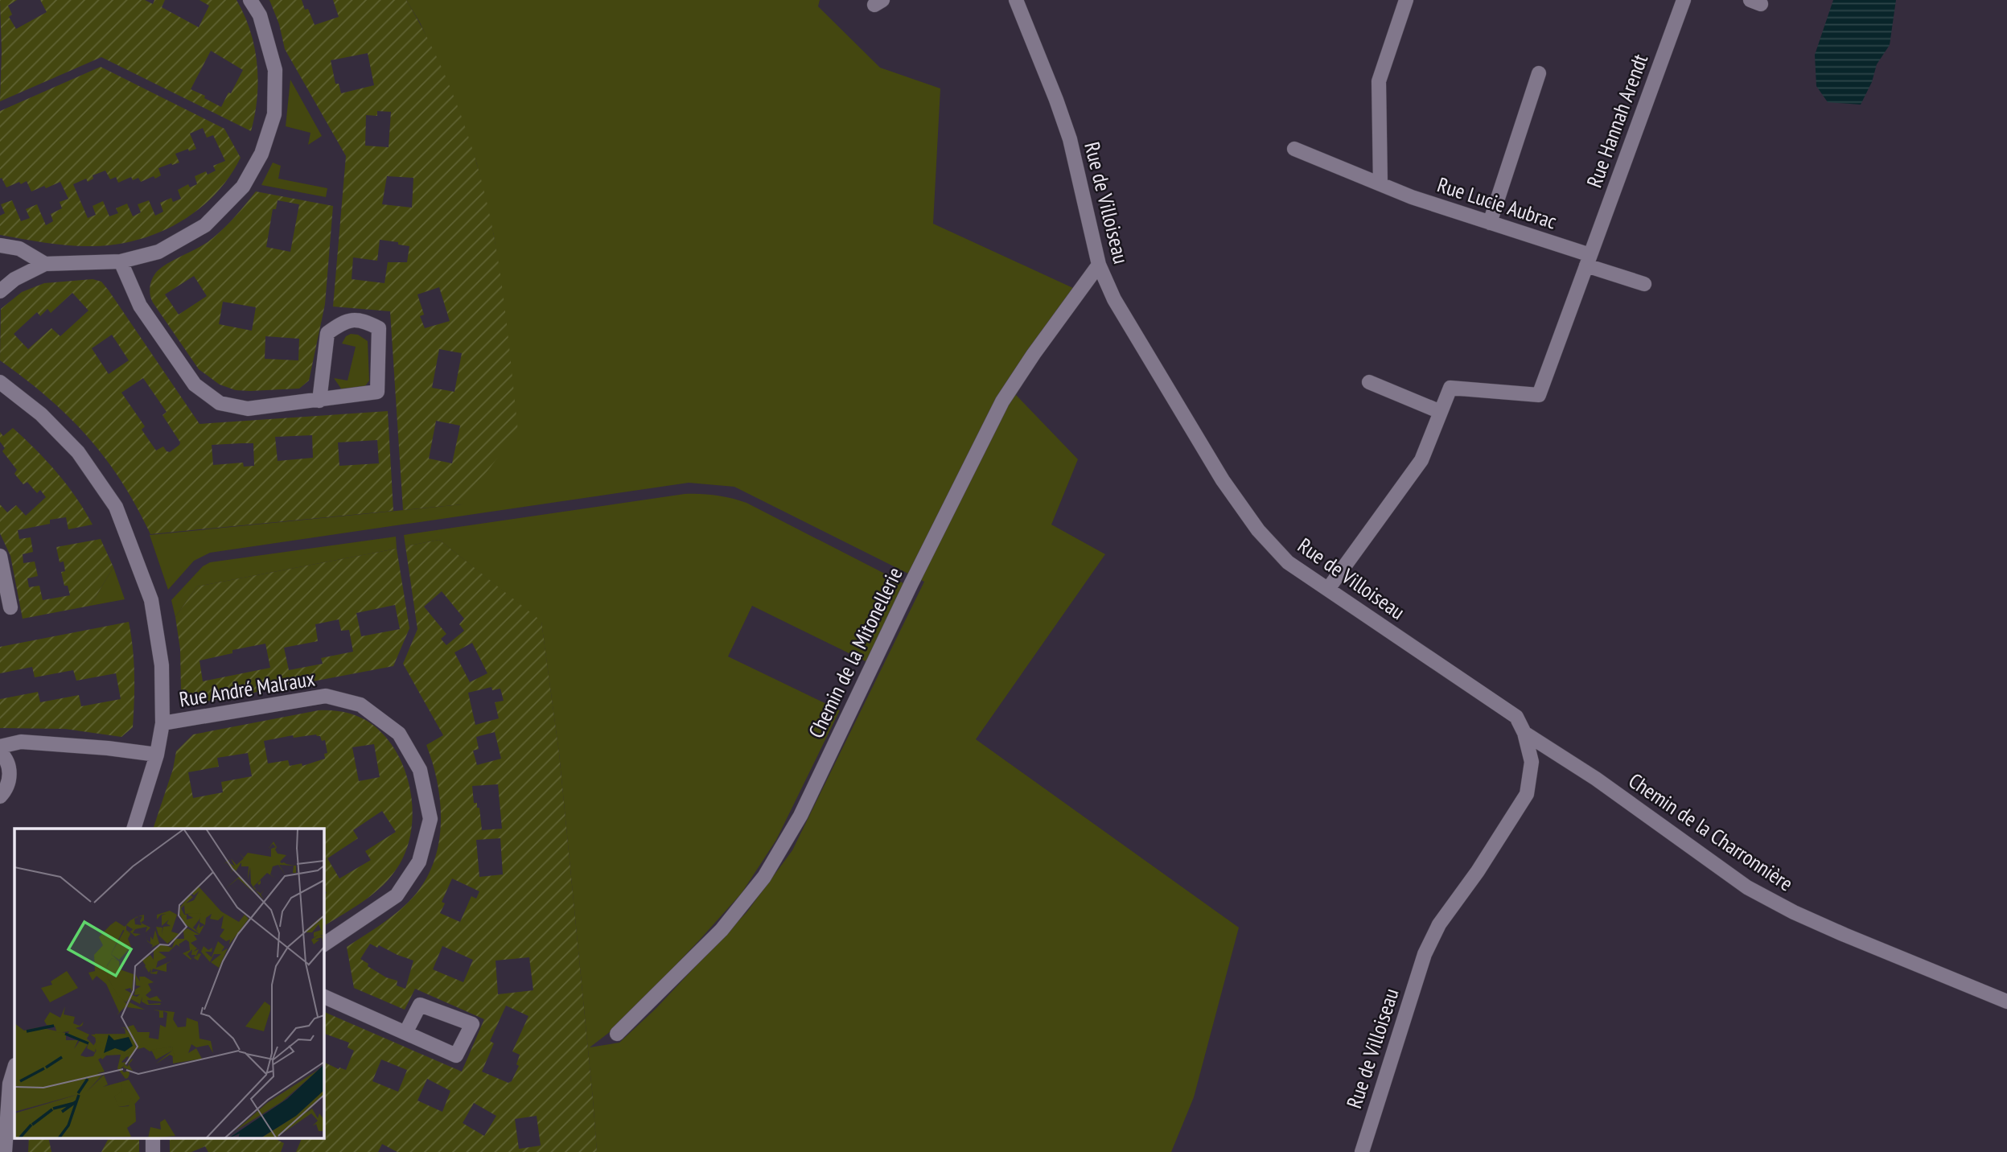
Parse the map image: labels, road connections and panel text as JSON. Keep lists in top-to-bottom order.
{
  "streets": {
    "street": [
      "Rue Hannah Arendt",
      "Rue de Villoiseau",
      "Rue Lucie Aubrac",
      "Chemin de la Mitonellerie",
      "Rue André Malraux",
      "Chemin de la Charronnière"
    ]
  },
  "crossings": [
    ["Rue Hannah Arendt", "Rue Lucie Aubrac"],
    ["Rue de Villoiseau", "Chemin de la Mitonellerie"],
    ["Rue de Villoiseau", "Chemin de la Charronnière"]
  ]
}
